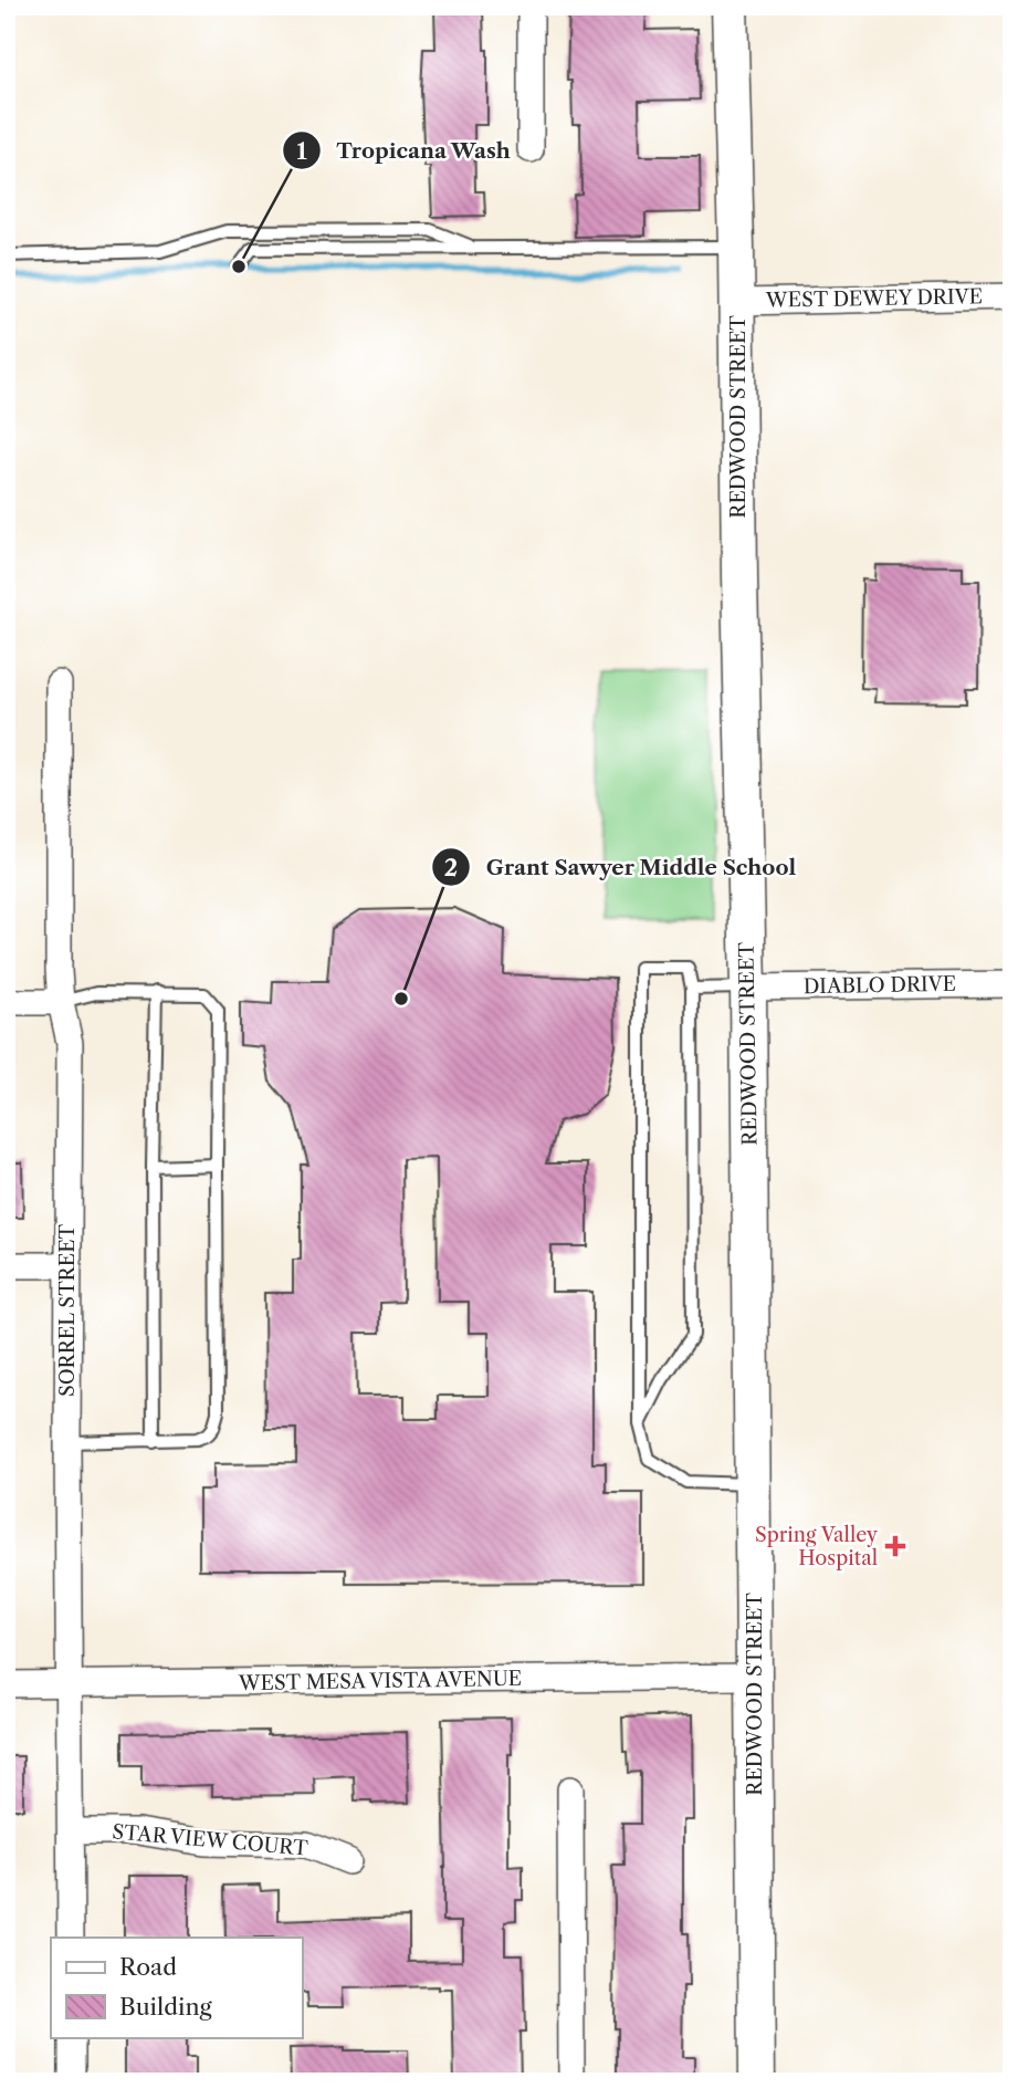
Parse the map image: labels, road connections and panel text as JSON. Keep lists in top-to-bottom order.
{
  "streets": {
    "street": [
      "WEST DEWEY DRIVE",
      "REDWOOD STREET",
      "DIABLO DRIVE",
      "SORREL STREET",
      "WEST MESA VISTA AVENUE",
      "STAR VIEW COURT"
    ]
  },
  "crossings": [
    ["WEST DEWEY DRIVE", "REDWOOD STREET"],
    ["REDWOOD STREET", "DIABLO DRIVE"],
    ["REDWOOD STREET", "WEST MESA VISTA AVENUE"],
    ["SORREL STREET", "WEST MESA VISTA AVENUE"],
    ["SORREL STREET", "STAR VIEW COURT"]
  ],
  "places": {
    "other": ["Tropicana Wash", "Grant Sawyer Middle School"],
    "health": ["Spring Valley Hospital"]
  },
  "legend": ["Road", "Building"]
}
